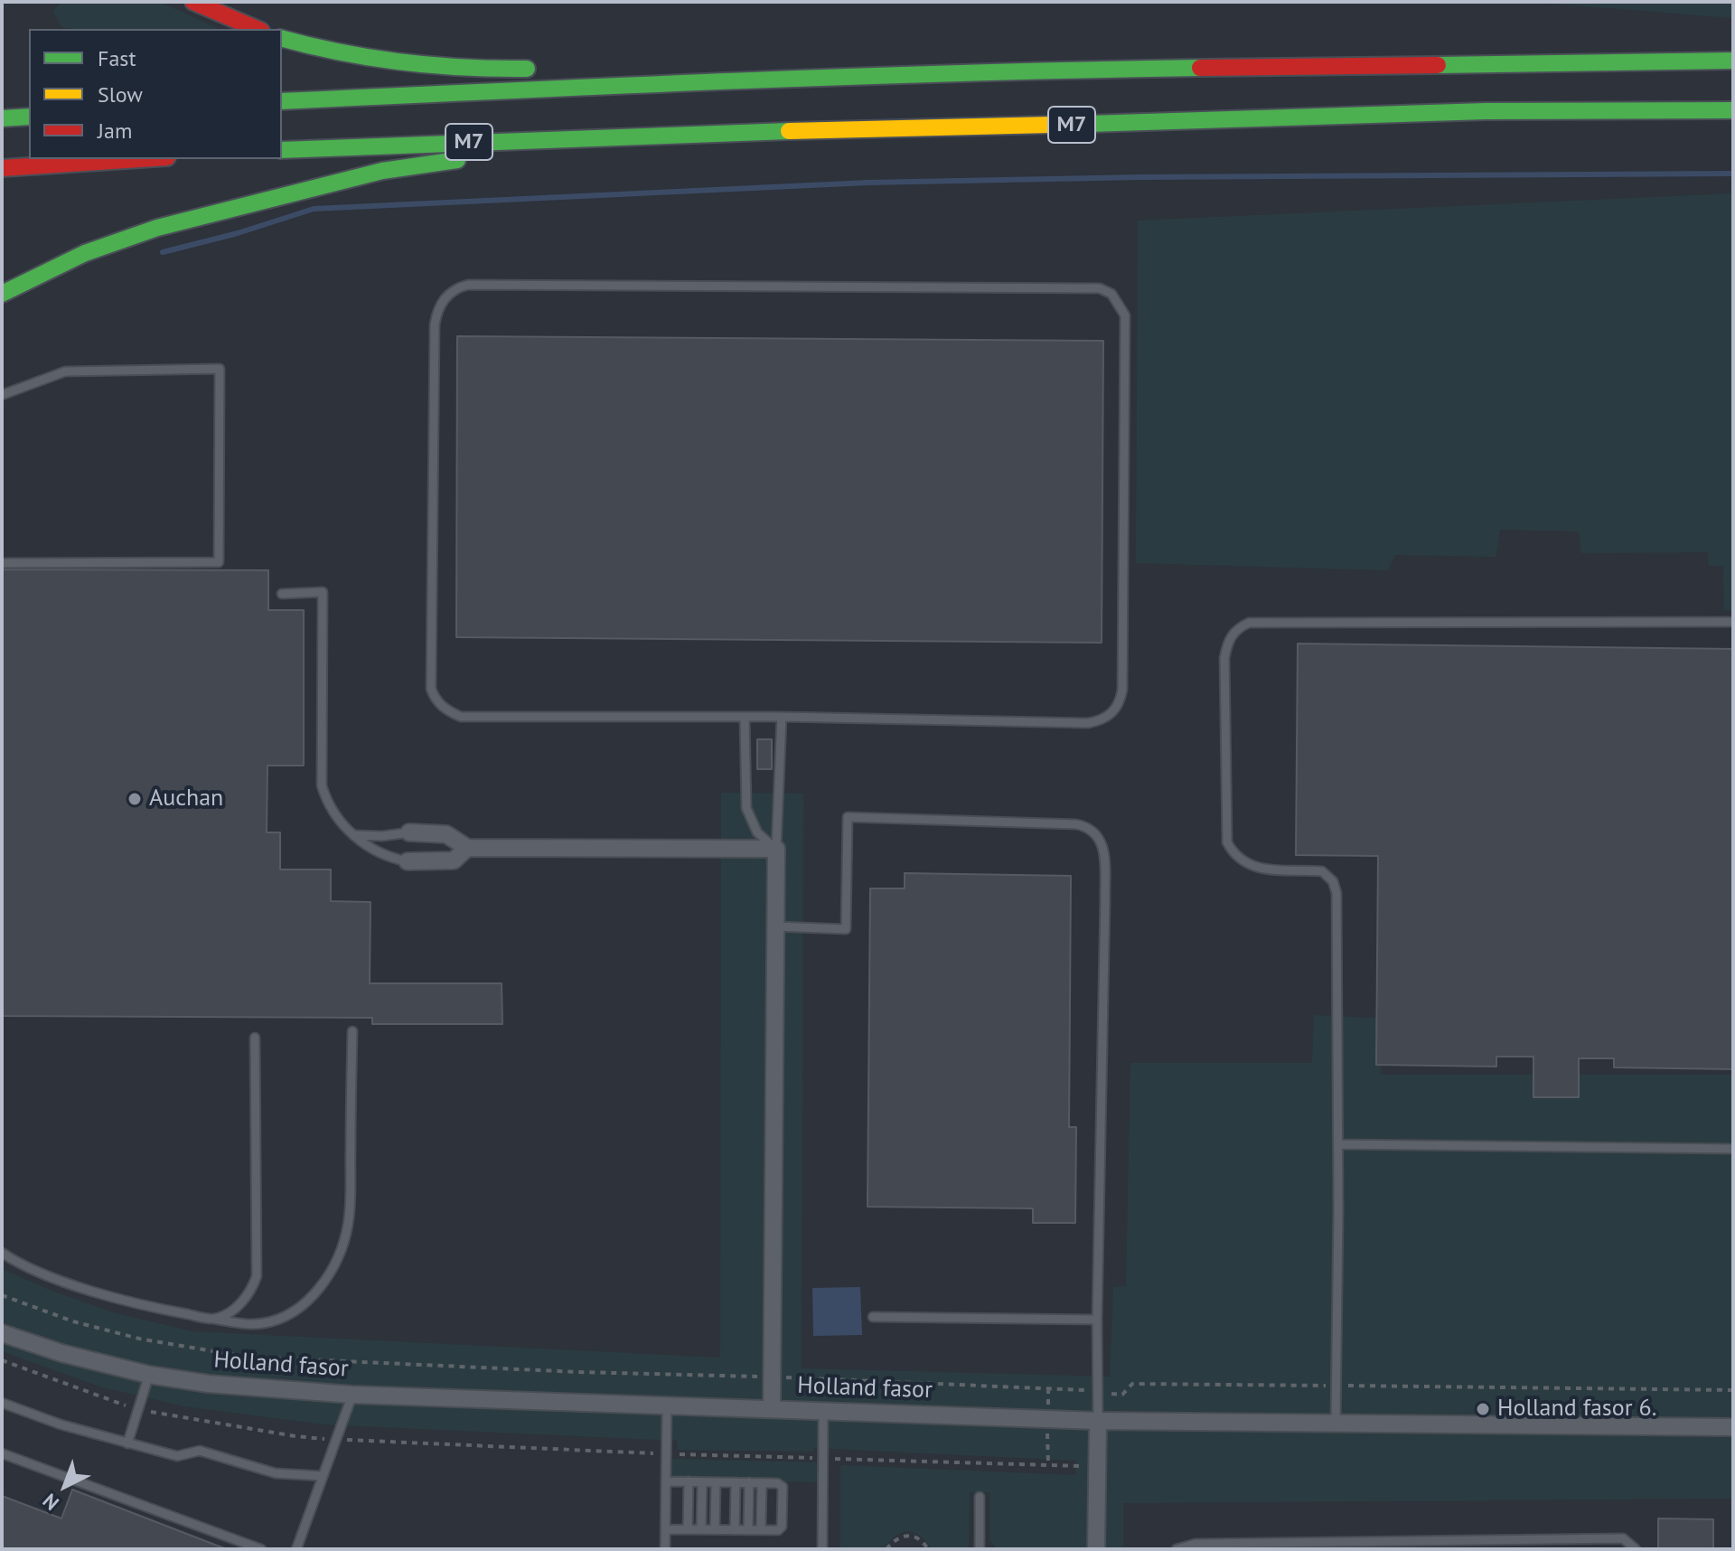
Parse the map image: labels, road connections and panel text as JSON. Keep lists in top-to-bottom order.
{
  "streets": {
    "highway": ["M7"],
    "street": ["Holland fasor"]
  },
  "places": ["Auchan", "Holland fasor 6."],
  "legend": ["Fast", "Slow", "Jam"],
  "north": "bottom left"
}
